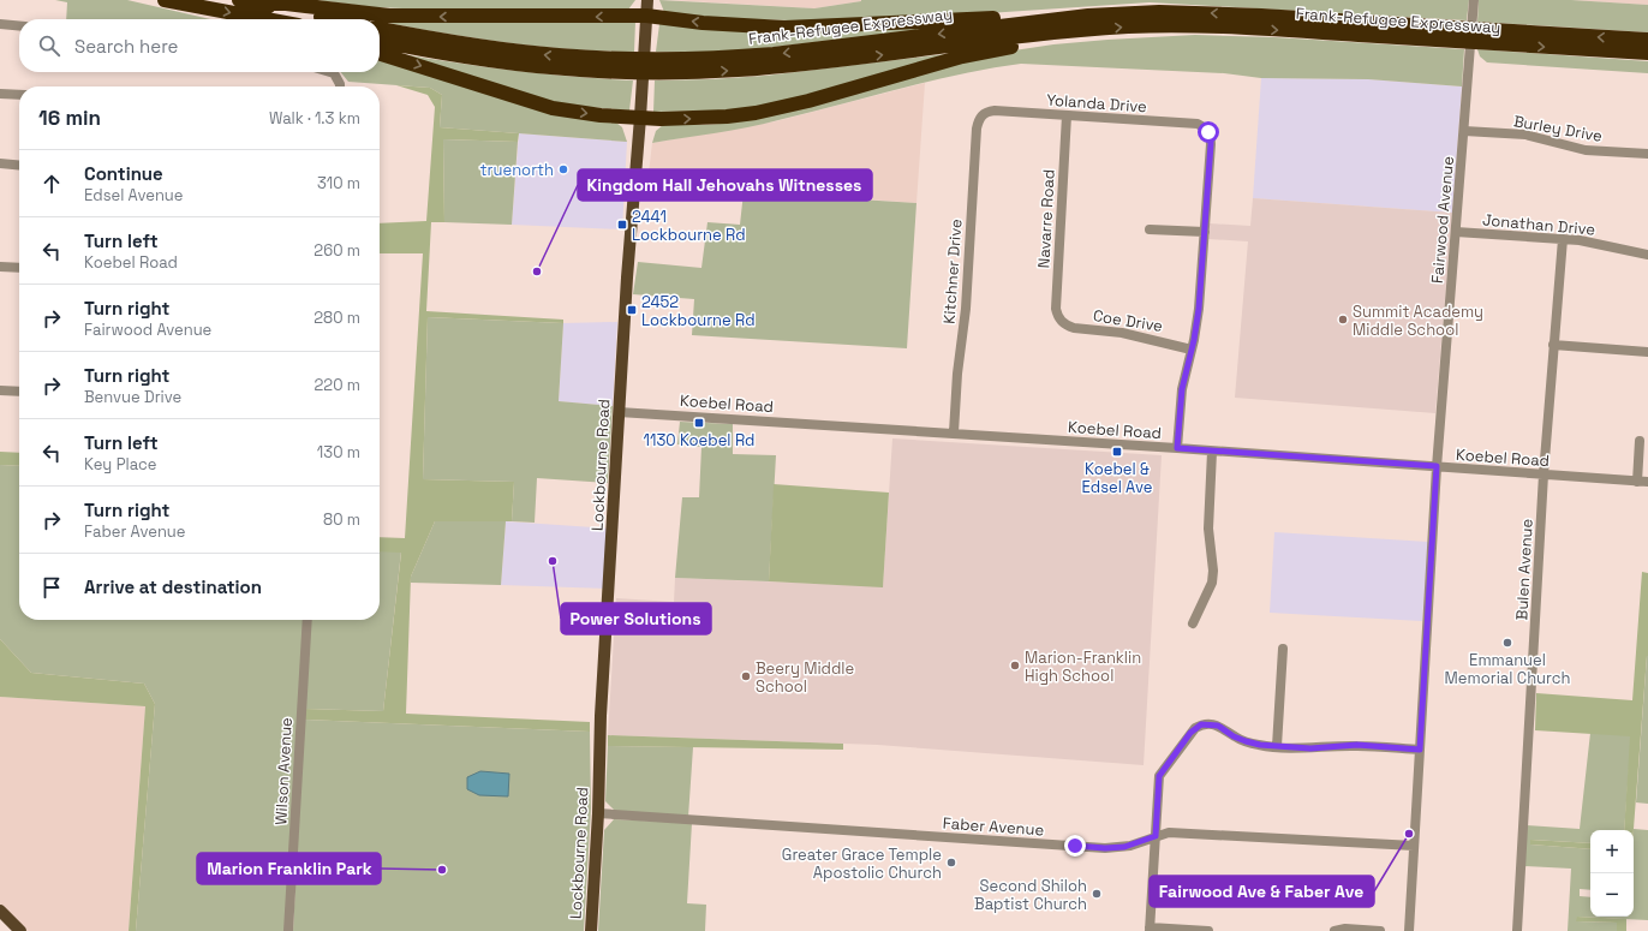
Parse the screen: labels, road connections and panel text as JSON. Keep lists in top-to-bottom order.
{
  "streets": {
    "highway": ["Frank-Refugee Expressway"],
    "main road": ["Lockbourne Road"],
    "street": [
      "Yolanda Drive",
      "Burley Drive",
      "Navarre Road",
      "Fairwood Avenue",
      "Jonathan Drive",
      "Kitchner Drive",
      "Coe Drive",
      "Koebel Road",
      "Bulen Avenue",
      "Wilson Avenue",
      "Faber Avenue"
    ]
  },
  "crossings": [
    ["Yolanda Drive", "Navarre Road"],
    ["Yolanda Drive", "Kitchner Drive"],
    ["Burley Drive", "Fairwood Avenue"],
    ["Navarre Road", "Coe Drive"],
    ["Fairwood Avenue", "Jonathan Drive"],
    ["Fairwood Avenue", "Koebel Road"],
    ["Fairwood Avenue", "Faber Avenue"],
    ["Jonathan Drive", "Bulen Avenue"],
    ["Kitchner Drive", "Koebel Road"],
    ["Koebel Road", "Lockbourne Road"],
    ["Koebel Road", "Bulen Avenue"],
    ["Lockbourne Road", "Faber Avenue"]
  ],
  "places": {
    "other": [
      "truenorth",
      "Kingdom Hall Jehovahs Witnesses",
      "Summit Academy Middle School",
      "Power Solutions",
      "Emmanuel Memorial Church",
      "Marion-Franklin High School",
      "Beery Middle School",
      "Fairwood Ave & Faber Ave",
      "Greater Grace Temple Apostolic Church",
      "Marion Franklin Park",
      "Second Shiloh Baptist Church"
    ],
    "transit": [
      "2441 Lockbourne Rd",
      "2452 Lockbourne Rd",
      "1130 Koebel Rd",
      "Koebel & Edsel Ave"
    ]
  },
  "page": {
    "search": "Search here",
    "heading": ["16 min", "Walk · 1.3 km"],
    "list": [
      ["Continue", "Edsel Avenue", "310 m"],
      ["Turn left", "Koebel Road", "260 m"],
      ["Turn right", "Fairwood Avenue", "280 m"],
      ["Turn right", "Benvue Drive", "220 m"],
      ["Turn left", "Key Place", "130 m"],
      ["Turn right", "Faber Avenue", "80 m"],
      "Arrive at destination"
    ],
    "map_buttons": ["+", "−"]
  }
}
